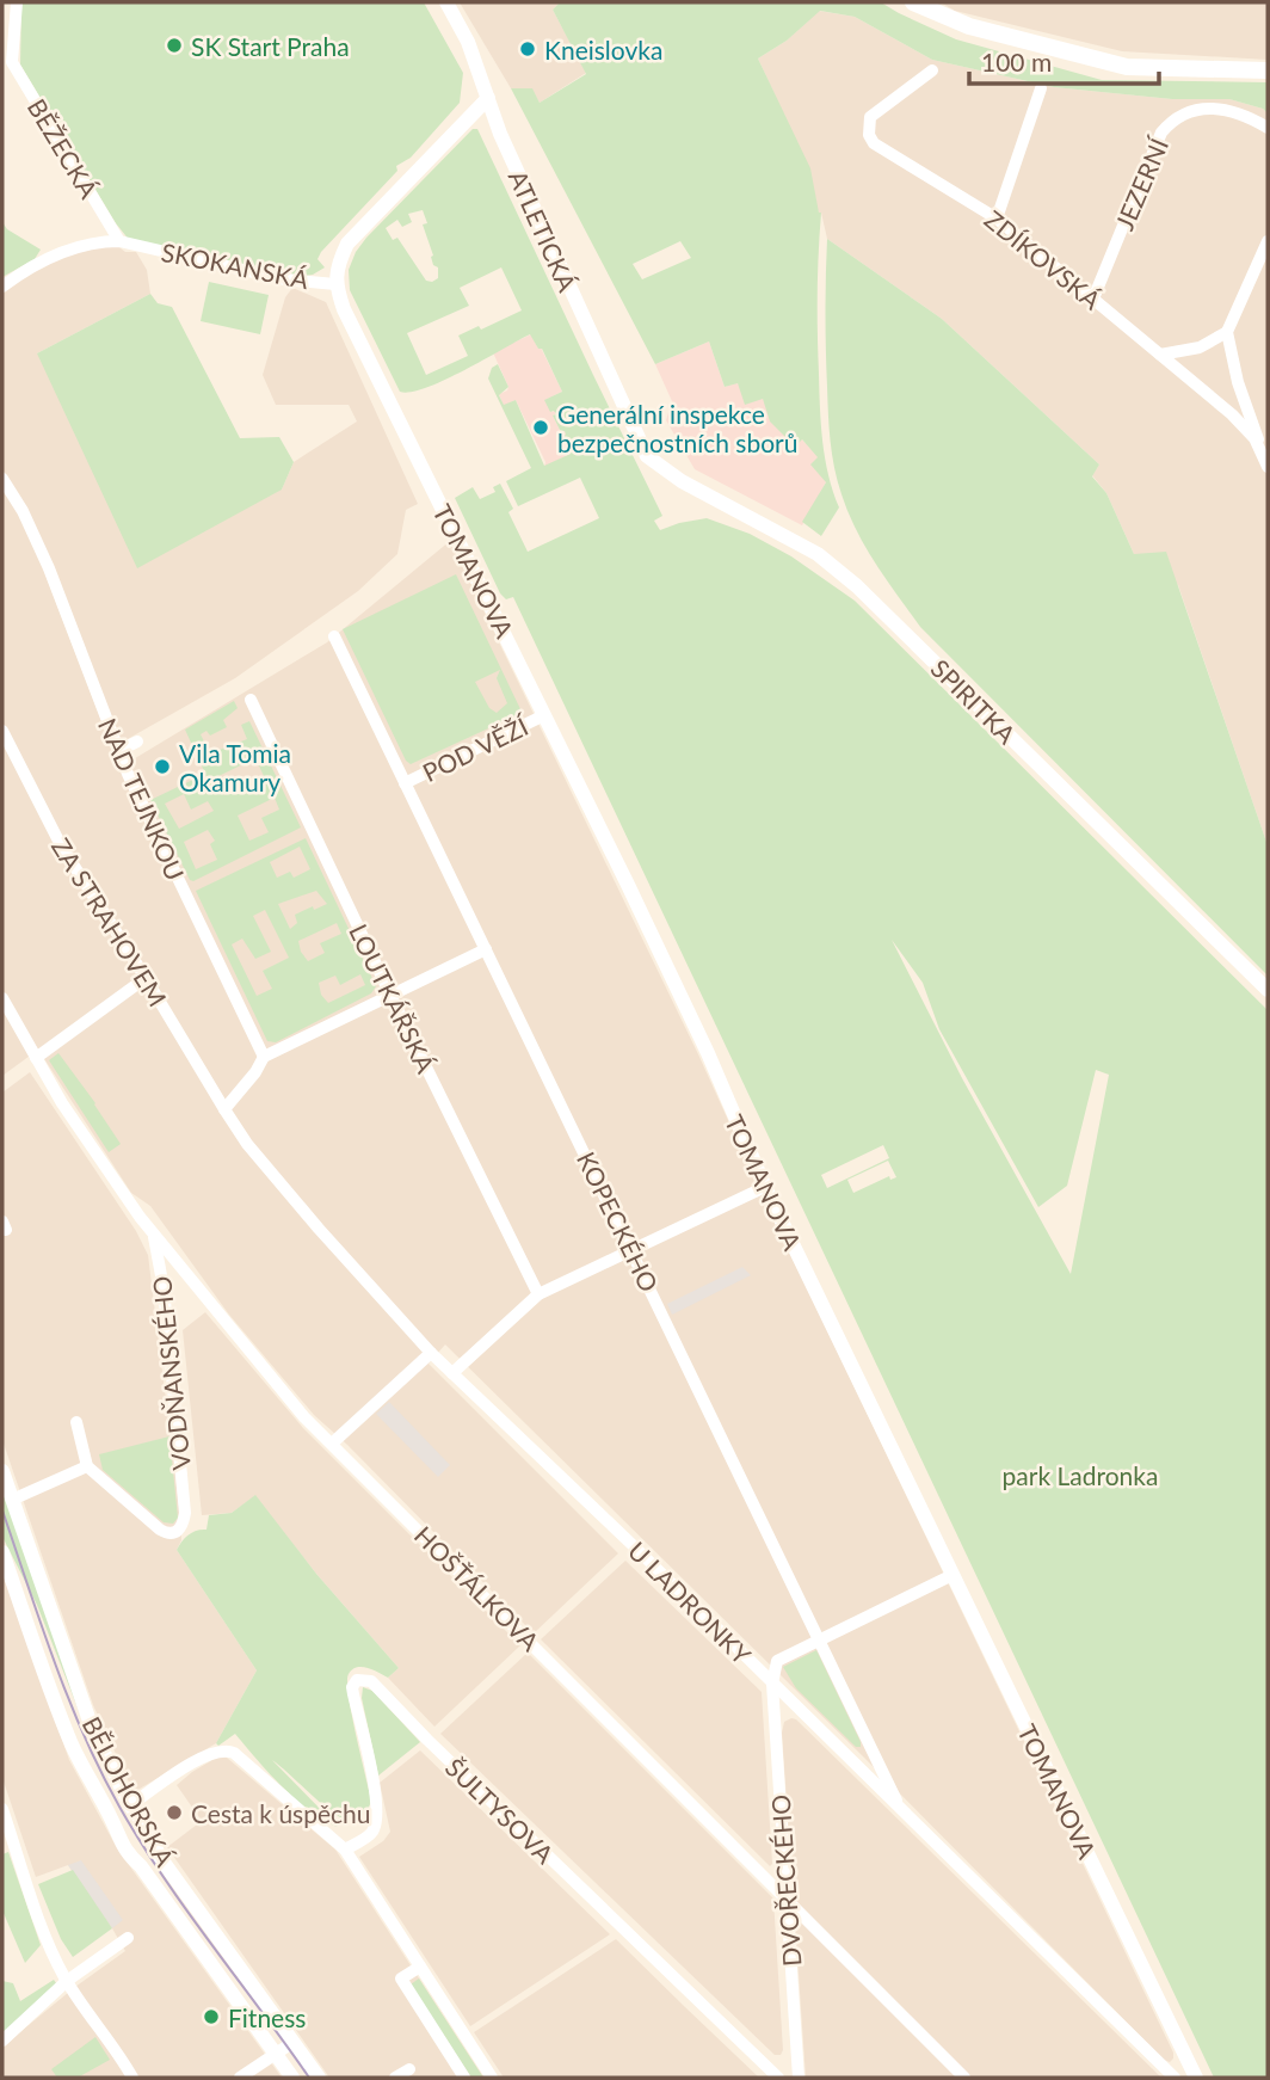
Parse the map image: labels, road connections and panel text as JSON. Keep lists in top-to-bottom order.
{
  "streets": {
    "street": [
      "BĚŽECKÁ",
      "JEZERNÍ",
      "ATLETICKÁ",
      "ZDÍKOVSKÁ",
      "SKOKANSKÁ",
      "TOMANOVA",
      "SPIRITKA",
      "POD VĚŽÍ",
      "NAD TEJNKOU",
      "ZA STRAHOVEM",
      "LOUTKÁŘSKÁ",
      "KOPECKÉHO",
      "VODŇANSKÉHO",
      "HOŠŤÁLKOVA",
      "U LADRONKY",
      "BĚLOHORSKÁ",
      "ŠULTYSOVA",
      "DVOŘECKÉHO"
    ]
  },
  "crossings": [
    ["BĚŽECKÁ", "SKOKANSKÁ"],
    ["JEZERNÍ", "ZDÍKOVSKÁ"],
    ["ATLETICKÁ", "SKOKANSKÁ"],
    ["ATLETICKÁ", "SPIRITKA"],
    ["SKOKANSKÁ", "TOMANOVA"],
    ["TOMANOVA", "POD VĚŽÍ"],
    ["POD VĚŽÍ", "KOPECKÉHO"],
    ["ZA STRAHOVEM", "U LADRONKY"],
    ["KOPECKÉHO", "U LADRONKY"],
    ["VODŇANSKÉHO", "HOŠŤÁLKOVA"],
    ["HOŠŤÁLKOVA", "DVOŘECKÉHO"],
    ["U LADRONKY", "DVOŘECKÉHO"]
  ],
  "parks": ["park Ladronka"],
  "places": [
    "SK Start Praha",
    "Kneislovka",
    "Generální inspekce bezpečnostních sborů",
    "Vila Tomia Okamury",
    "Cesta k úspěchu",
    "Fitness"
  ],
  "scale_bar": "100 m"
}
